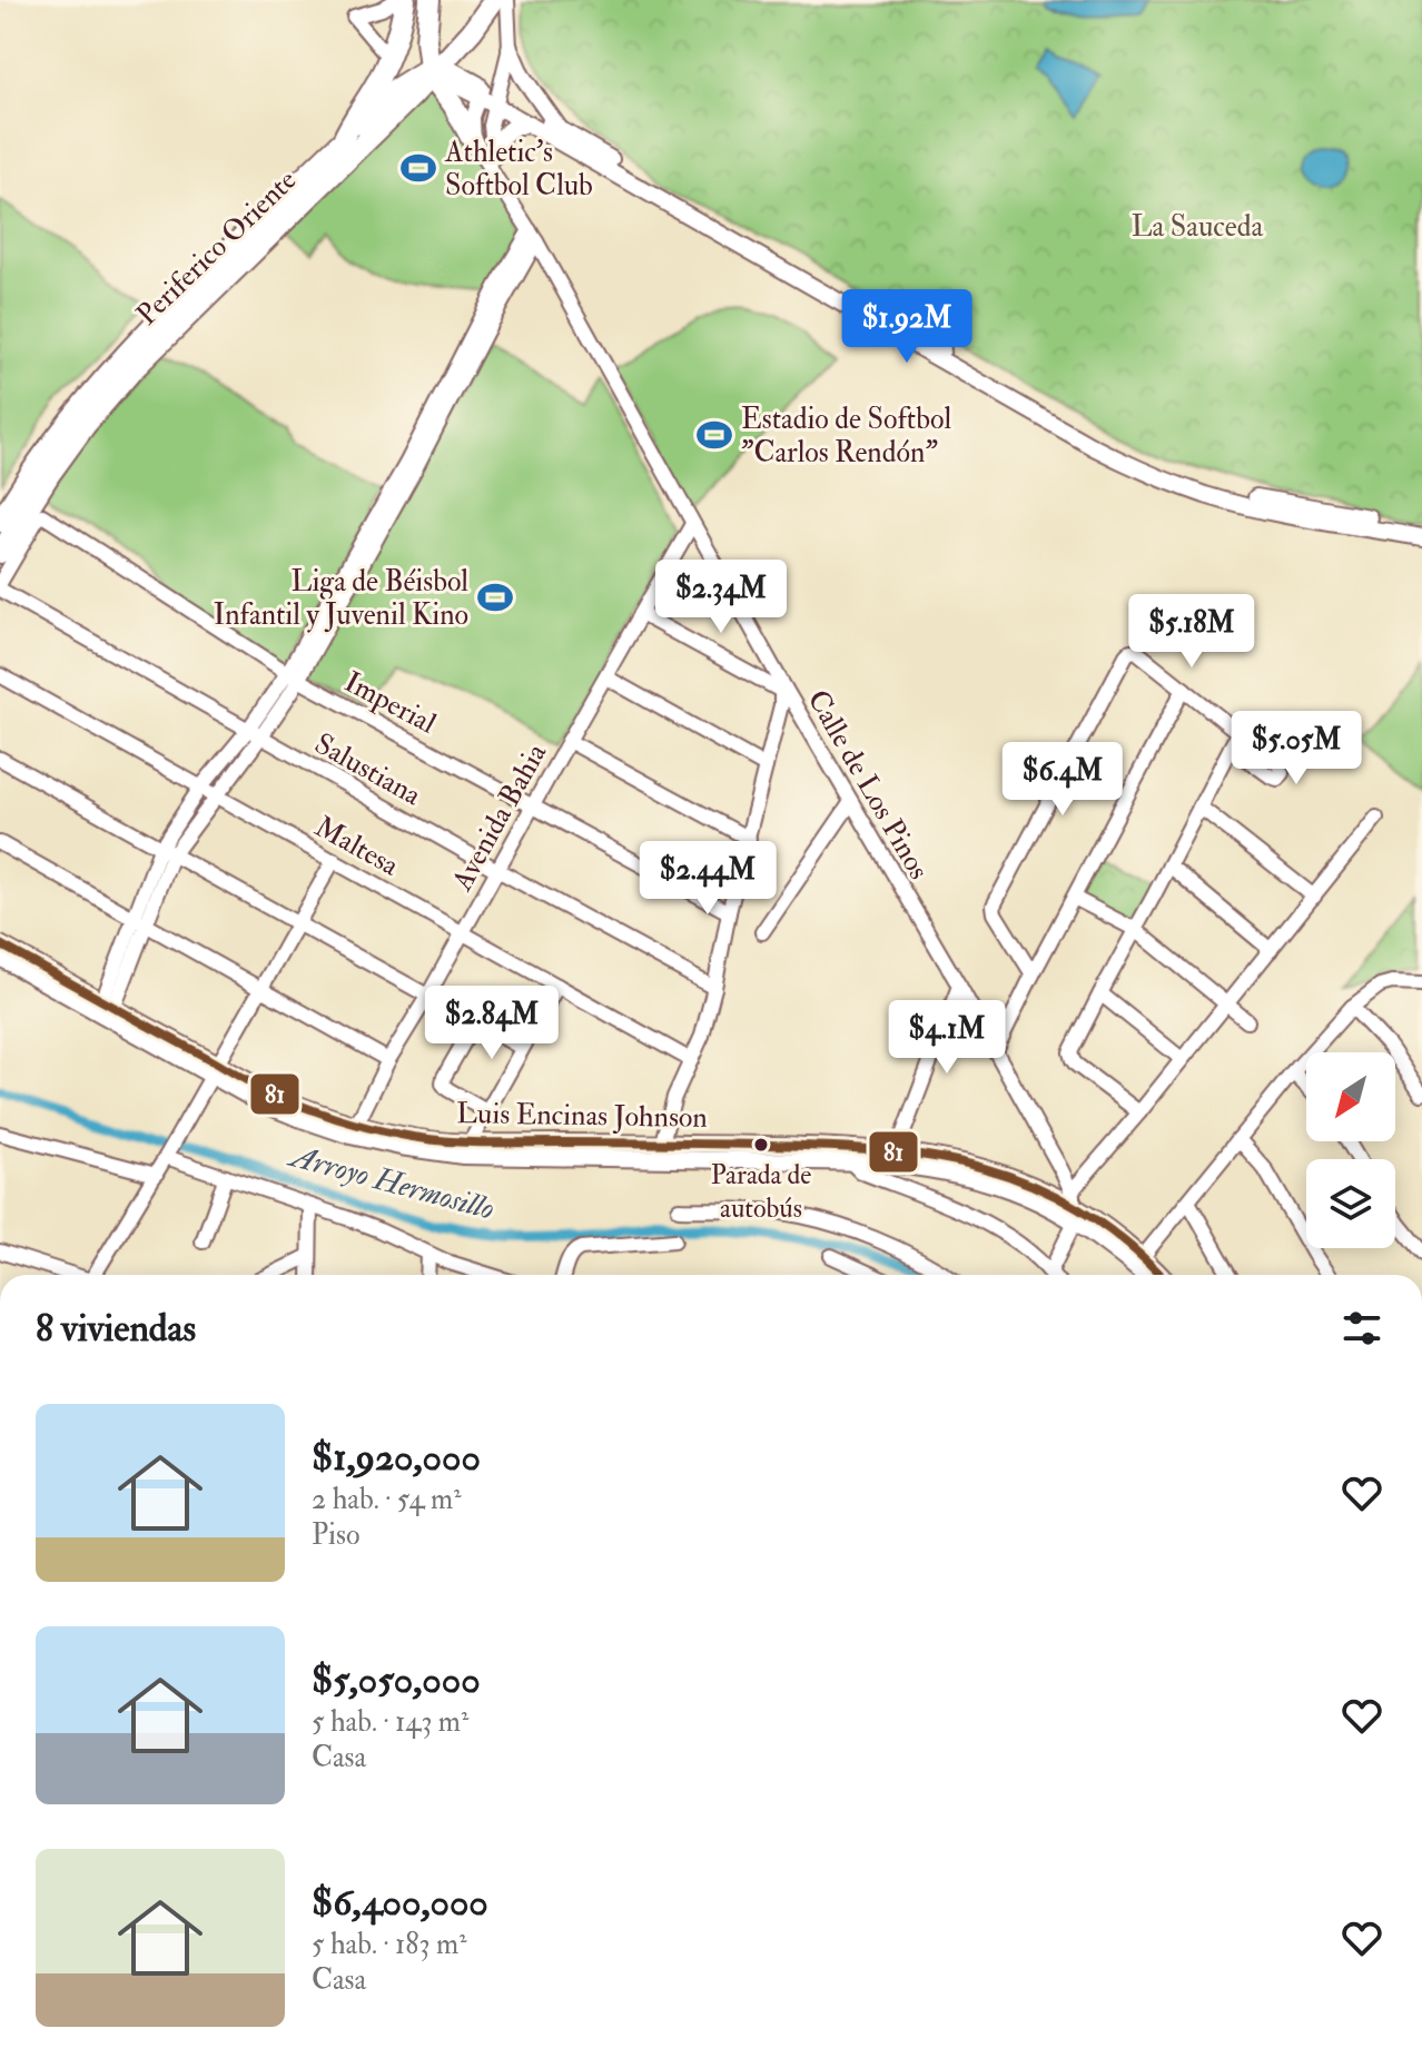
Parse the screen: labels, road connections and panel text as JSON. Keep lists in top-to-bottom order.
{
  "streets": {
    "highway": ["Periferico Oriente"],
    "main road": ["Luis Encinas Johnson"],
    "street": [
      "Imperial",
      "Salustiana",
      "Calle de Los Pinos",
      "Avenida Bahia",
      "Maltesa"
    ]
  },
  "crossings": [
    ["Imperial", "Avenida Bahia"],
    ["Salustiana", "Avenida Bahia"],
    ["Calle de Los Pinos", "Avenida Bahia"],
    ["Calle de Los Pinos", "Luis Encinas Johnson"],
    ["Avenida Bahia", "Maltesa"],
    ["Avenida Bahia", "Luis Encinas Johnson"]
  ],
  "water": ["Arroyo Hermosillo"],
  "parks": ["La Sauceda"],
  "places": {
    "sports": ["Athletic's Softbol Club", "Estadio de Softbol \"Carlos Rendón\"", "Liga de Béisbol Infantil y Juvenil Kino"],
    "other": ["Parada de autobús"]
  },
  "lines": ["transit line 81"],
  "north": "bottom left",
  "page": {
    "price": [
      "$1.92M",
      "$2.34M",
      "$5.18M",
      "$5.05M",
      "$6.4M",
      "$2.44M",
      "$2.84M",
      "$4.1M"
    ],
    "heading": "8 viviendas",
    "list": [
      {
        "name": "$1,920,000",
        "note": "2 hab. · 54 m² · Piso"
      },
      {
        "name": "$5,050,000",
        "note": "5 hab. · 143 m² · Casa"
      },
      {
        "name": "$6,400,000",
        "note": "5 hab. · 183 m² · Casa"
      }
    ]
  }
}
